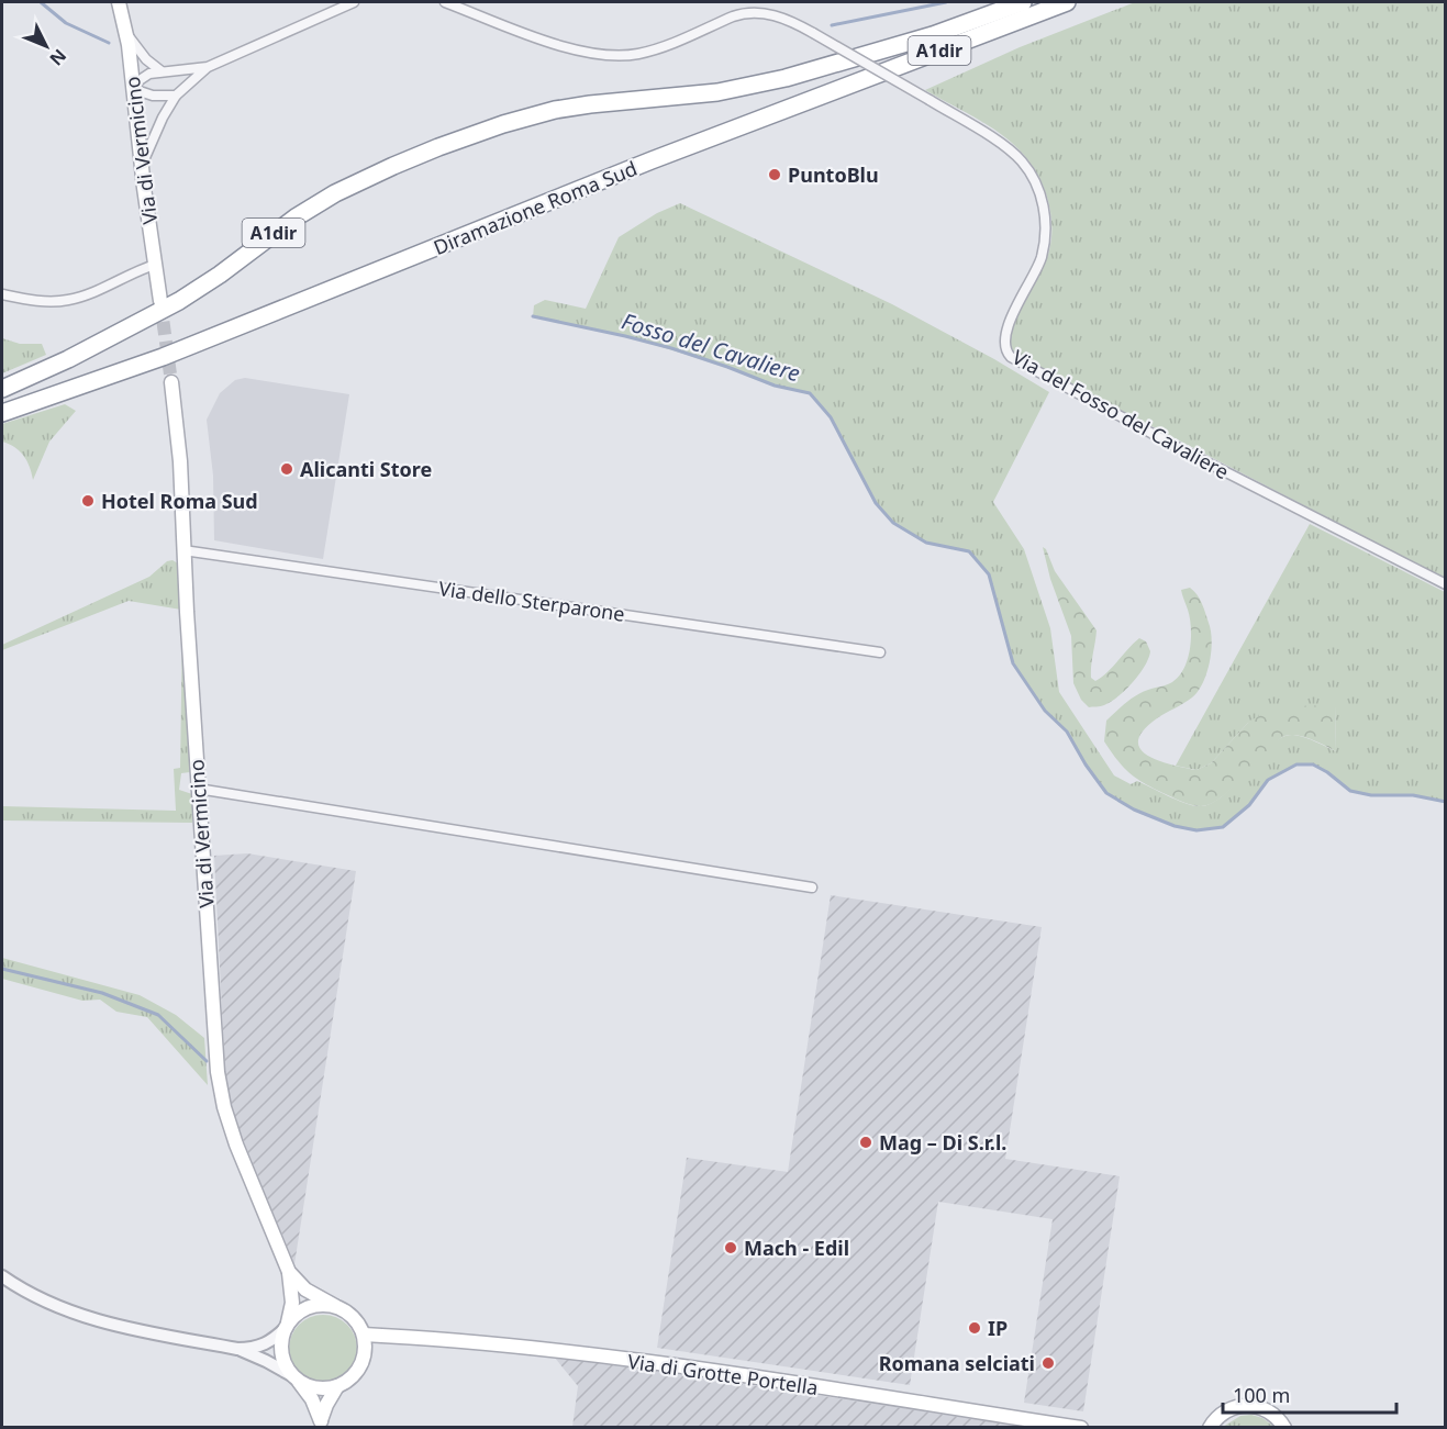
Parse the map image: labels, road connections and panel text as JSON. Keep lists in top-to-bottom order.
{
  "streets": {
    "highway": ["A1dir", "Diramazione Roma Sud"],
    "main road": ["Via di Vermicino", "Via di Grotte Portella"],
    "street": ["Via del Fosso del Cavaliere", "Via dello Sterparone"]
  },
  "crossings": [
    ["Via di Vermicino", "Via dello Sterparone"],
    ["Via di Vermicino", "Via di Grotte Portella"]
  ],
  "water": ["Fosso del Cavaliere"],
  "places": [
    "PuntoBlu",
    "Alicanti Store",
    "Hotel Roma Sud",
    "Mag – Di S.r.l.",
    "Mach - Edil",
    "IP",
    "Romana selciati"
  ],
  "scale_bar": "100 m",
  "north": "bottom right"
}
